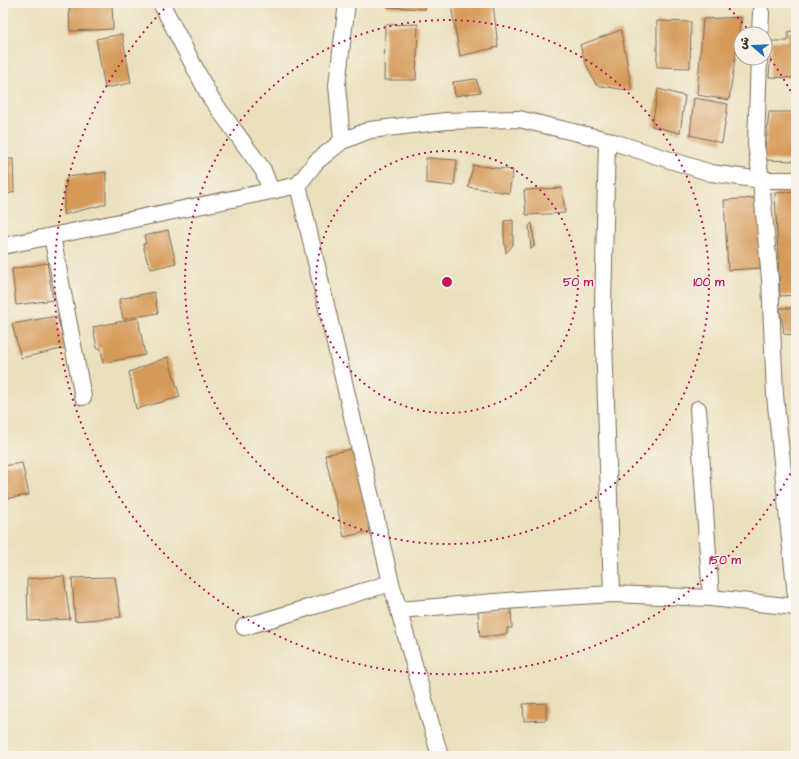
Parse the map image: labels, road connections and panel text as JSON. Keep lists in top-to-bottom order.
{
  "north": "left",
  "rings": ["50 m", "100 m", "150 m"]
}
